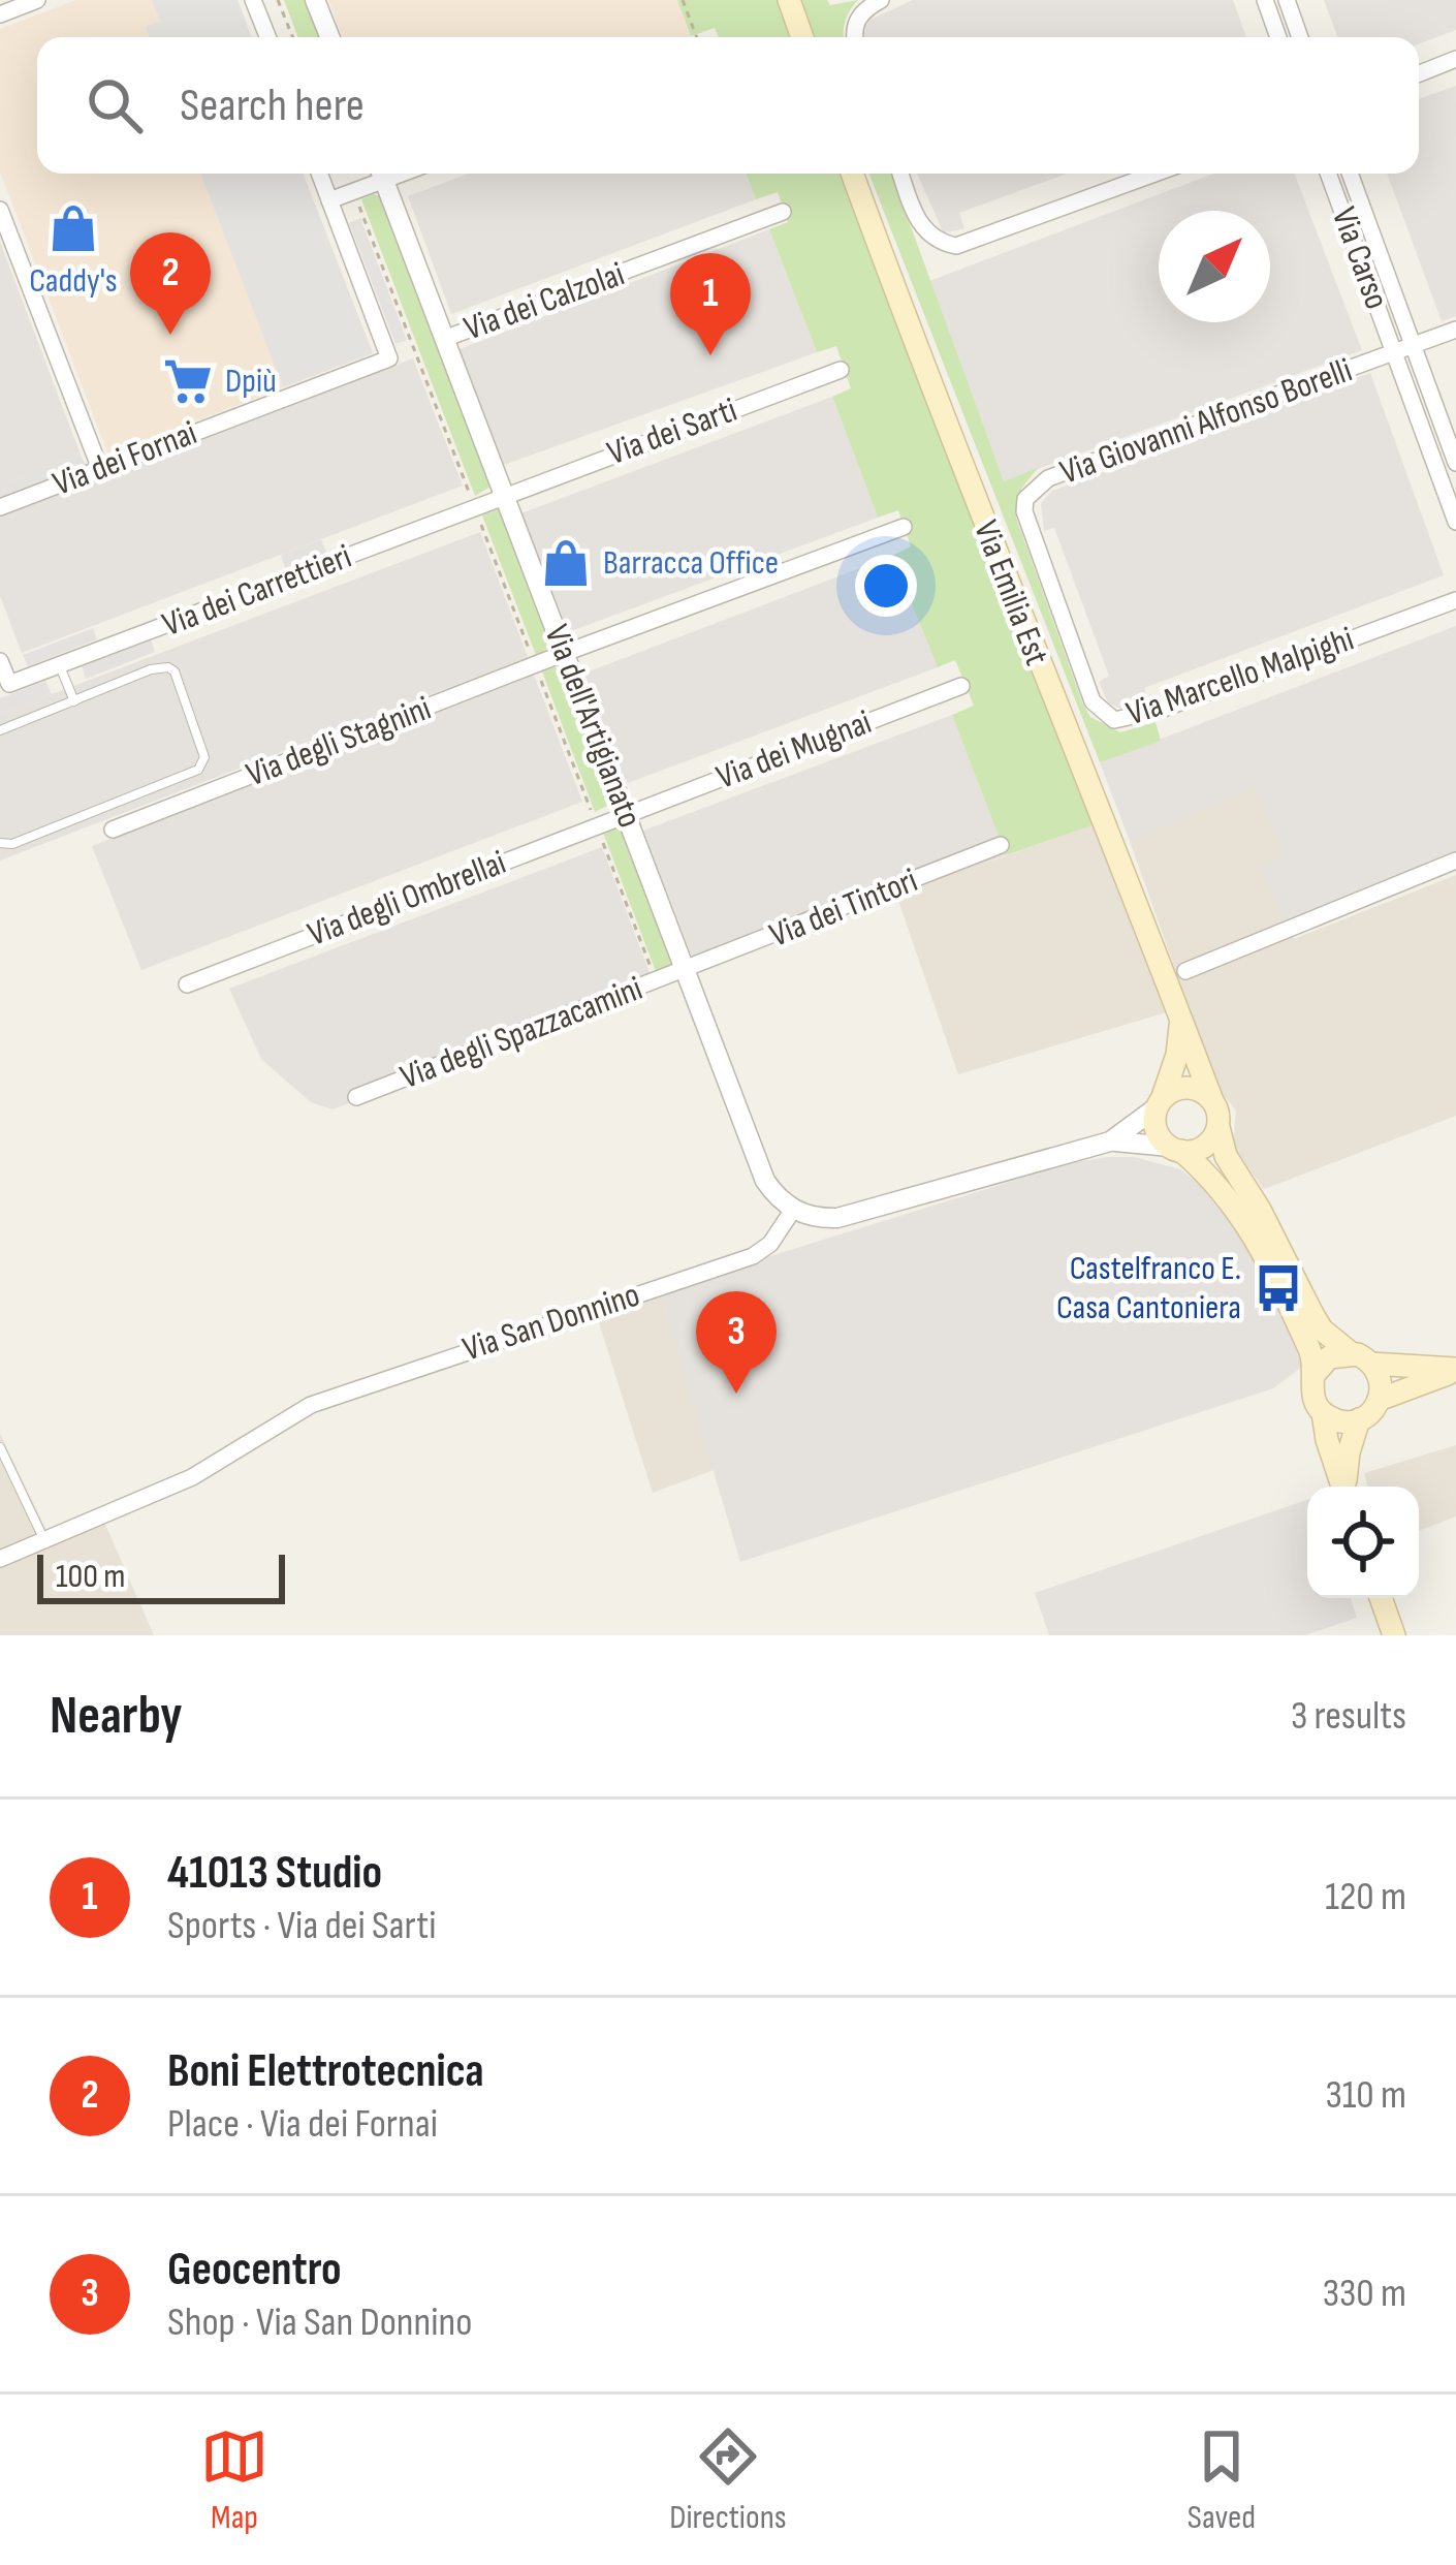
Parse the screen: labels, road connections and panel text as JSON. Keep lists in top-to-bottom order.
{
  "streets": {
    "main road": ["Via Emilia Est"],
    "street": [
      "Via Carso",
      "Via dei Calzolai",
      "Via Giovanni Alfonso Borelli",
      "Via dei Sarti",
      "Via dei Fornai",
      "Via dei Carrettieri",
      "Via Marcello Malpighi",
      "Via dell'Artigianato",
      "Via degli Stagnini",
      "Via dei Mugnai",
      "Via degli Ombrellai",
      "Via dei Tintori",
      "Via degli Spazzacamini",
      "Via San Donnino"
    ]
  },
  "crossings": [
    ["Via Carso", "Via Giovanni Alfonso Borelli"],
    ["Via dei Calzolai", "Via dell'Artigianato"],
    ["Via Giovanni Alfonso Borelli", "Via Marcello Malpighi"],
    ["Via dei Sarti", "Via dei Carrettieri"],
    ["Via dei Sarti", "Via dell'Artigianato"],
    ["Via dei Carrettieri", "Via dell'Artigianato"],
    ["Via dell'Artigianato", "Via degli Stagnini"],
    ["Via dell'Artigianato", "Via dei Mugnai"],
    ["Via dell'Artigianato", "Via degli Ombrellai"],
    ["Via dell'Artigianato", "Via dei Tintori"],
    ["Via dell'Artigianato", "Via degli Spazzacamini"],
    ["Via dell'Artigianato", "Via San Donnino"],
    ["Via dei Mugnai", "Via degli Ombrellai"],
    ["Via dei Tintori", "Via degli Spazzacamini"]
  ],
  "places": {
    "shop": ["Caddy's", "Barracca Office"],
    "supermarket": ["Dpiù"],
    "bus stop": ["Castelfranco E. Casa Cantoniera"]
  },
  "scale_bar": "100 m",
  "north": "top right",
  "page": {
    "search": "Search here",
    "pins": ["2", "1", "3"],
    "scale": "100 m",
    "heading": ["Nearby", "3 results"],
    "list": [
      {
        "mark": "1",
        "name": "41013 Studio",
        "note": "Sports · Via dei Sarti",
        "value": "120 m"
      },
      {
        "mark": "2",
        "name": "Boni Elettrotecnica",
        "note": "Place · Via dei Fornai",
        "value": "310 m"
      },
      {
        "mark": "3",
        "name": "Geocentro",
        "note": "Shop · Via San Donnino",
        "value": "330 m"
      }
    ],
    "nav": ["Map", "Directions", "Saved"]
  }
}
